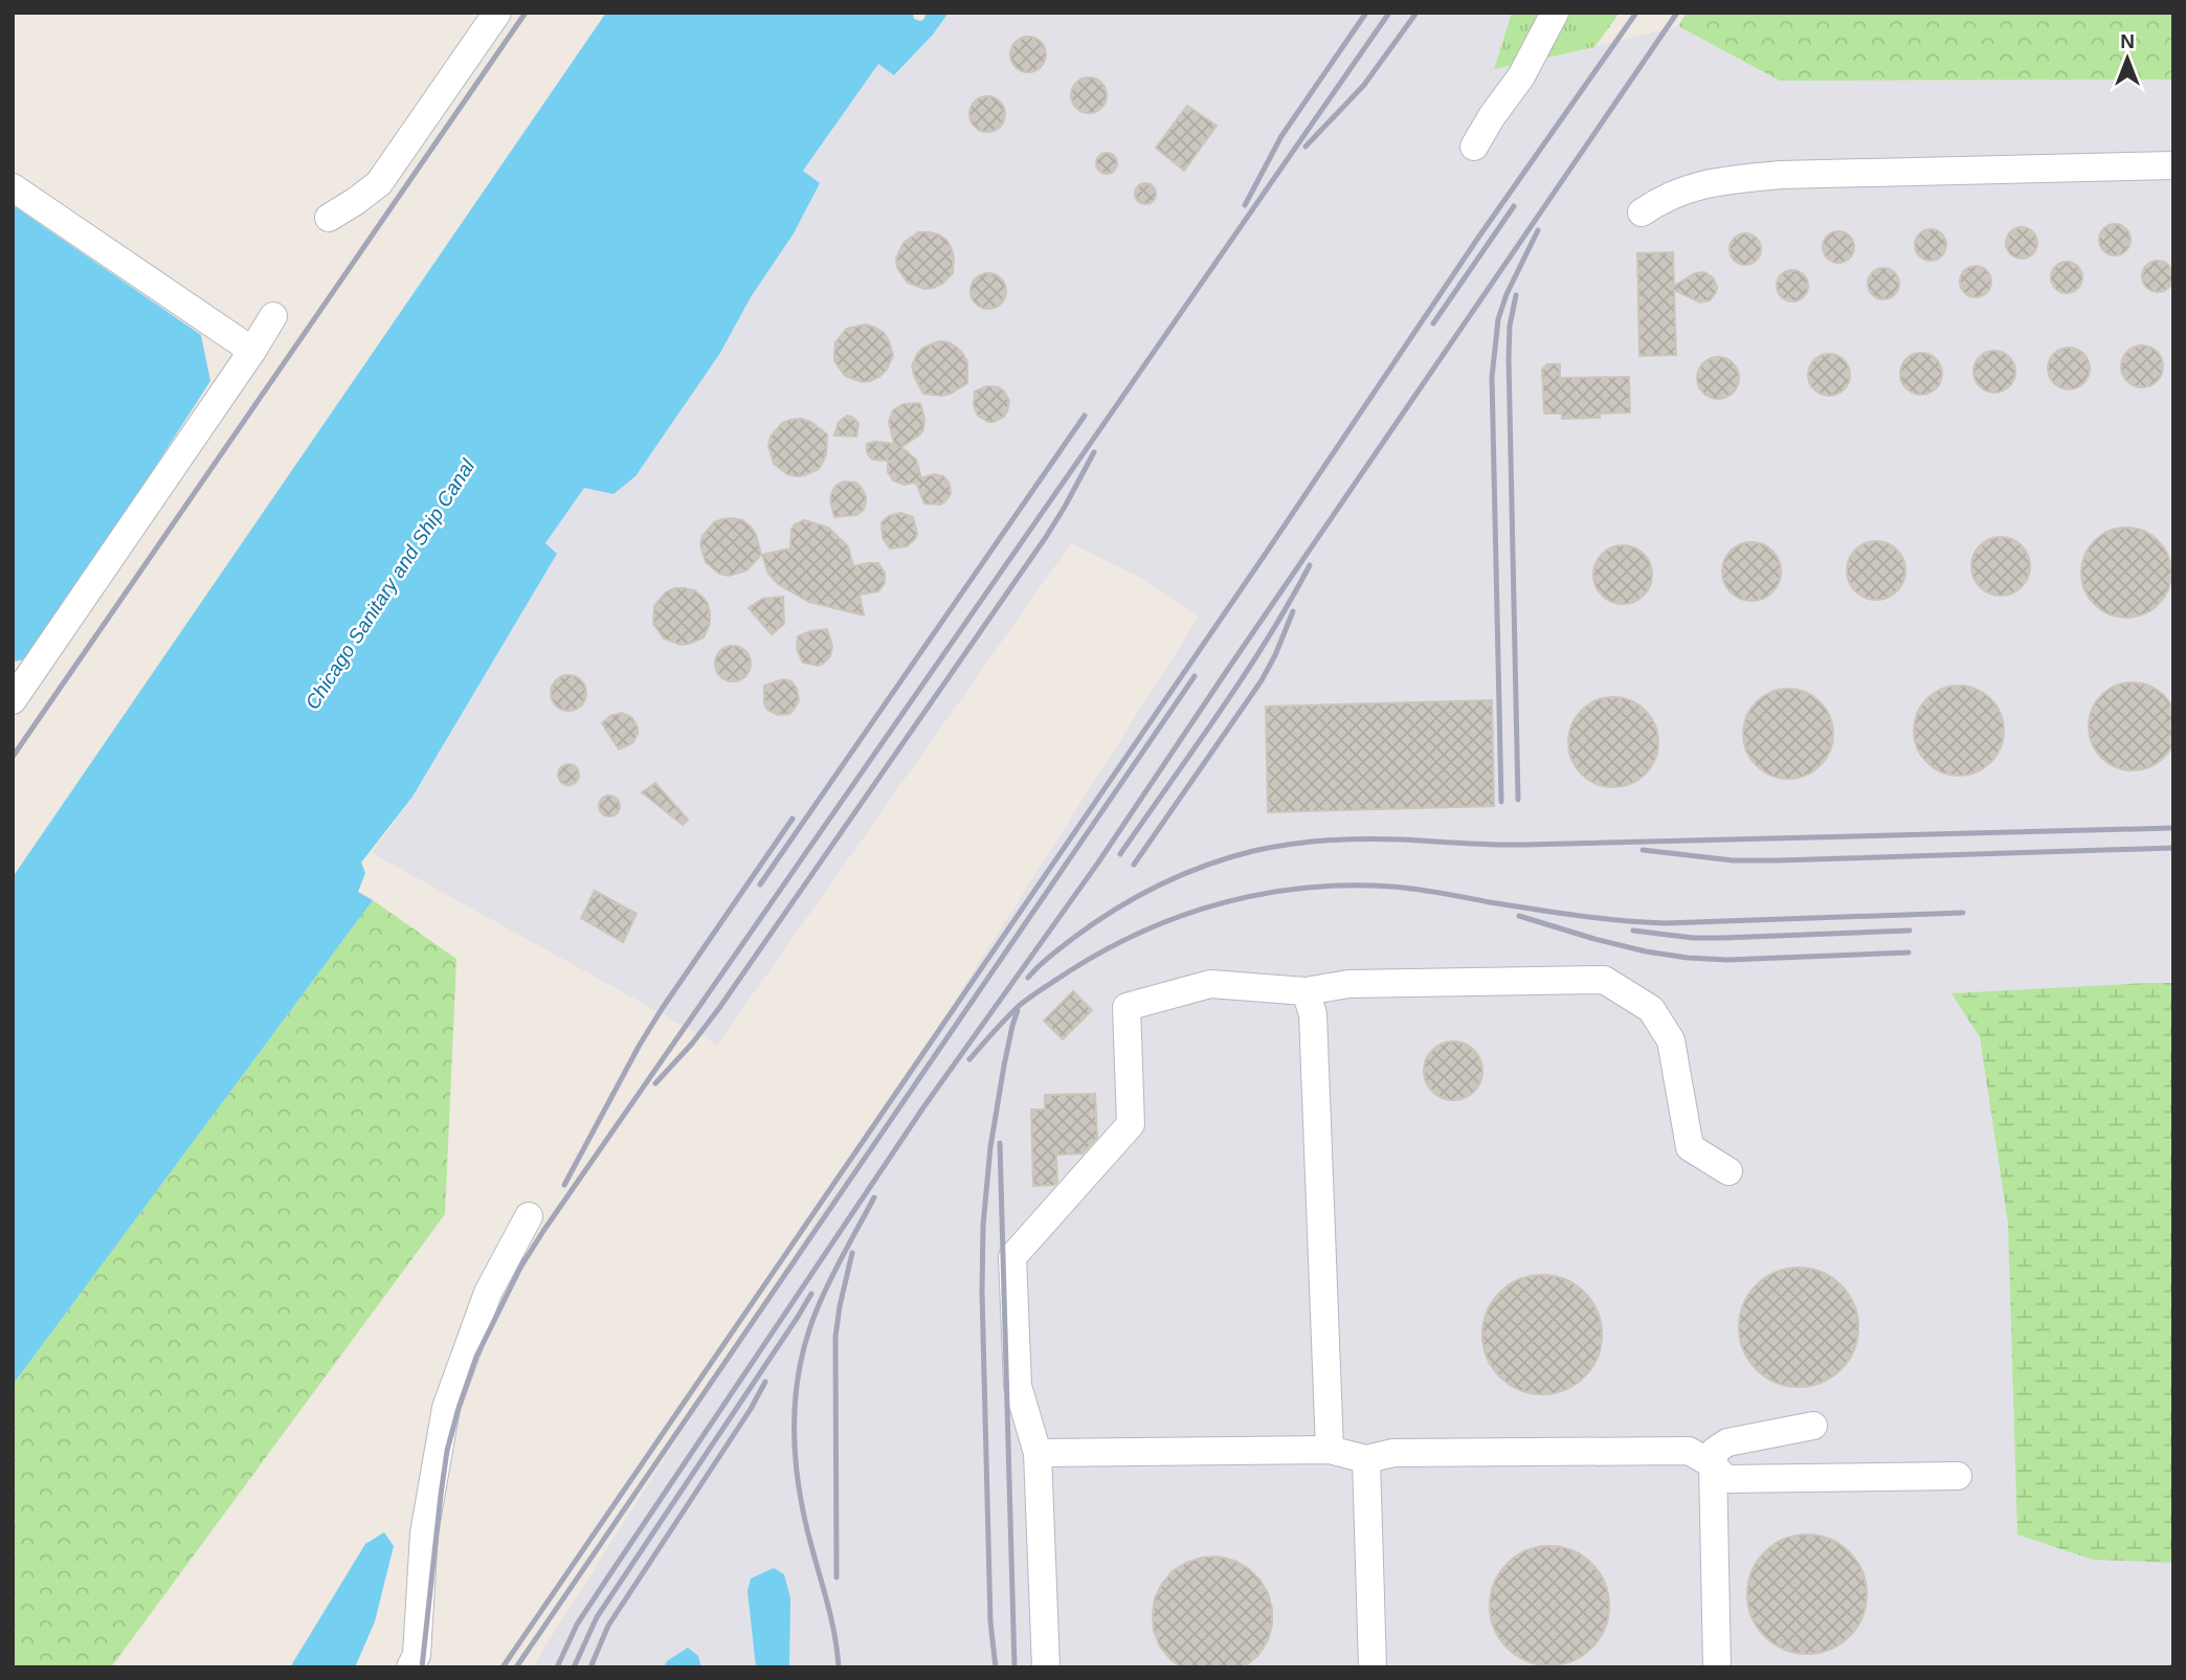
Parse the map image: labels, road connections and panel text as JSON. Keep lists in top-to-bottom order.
{
  "water": ["Chicago Sanitary and Ship Canal"],
  "north": "top"
}
